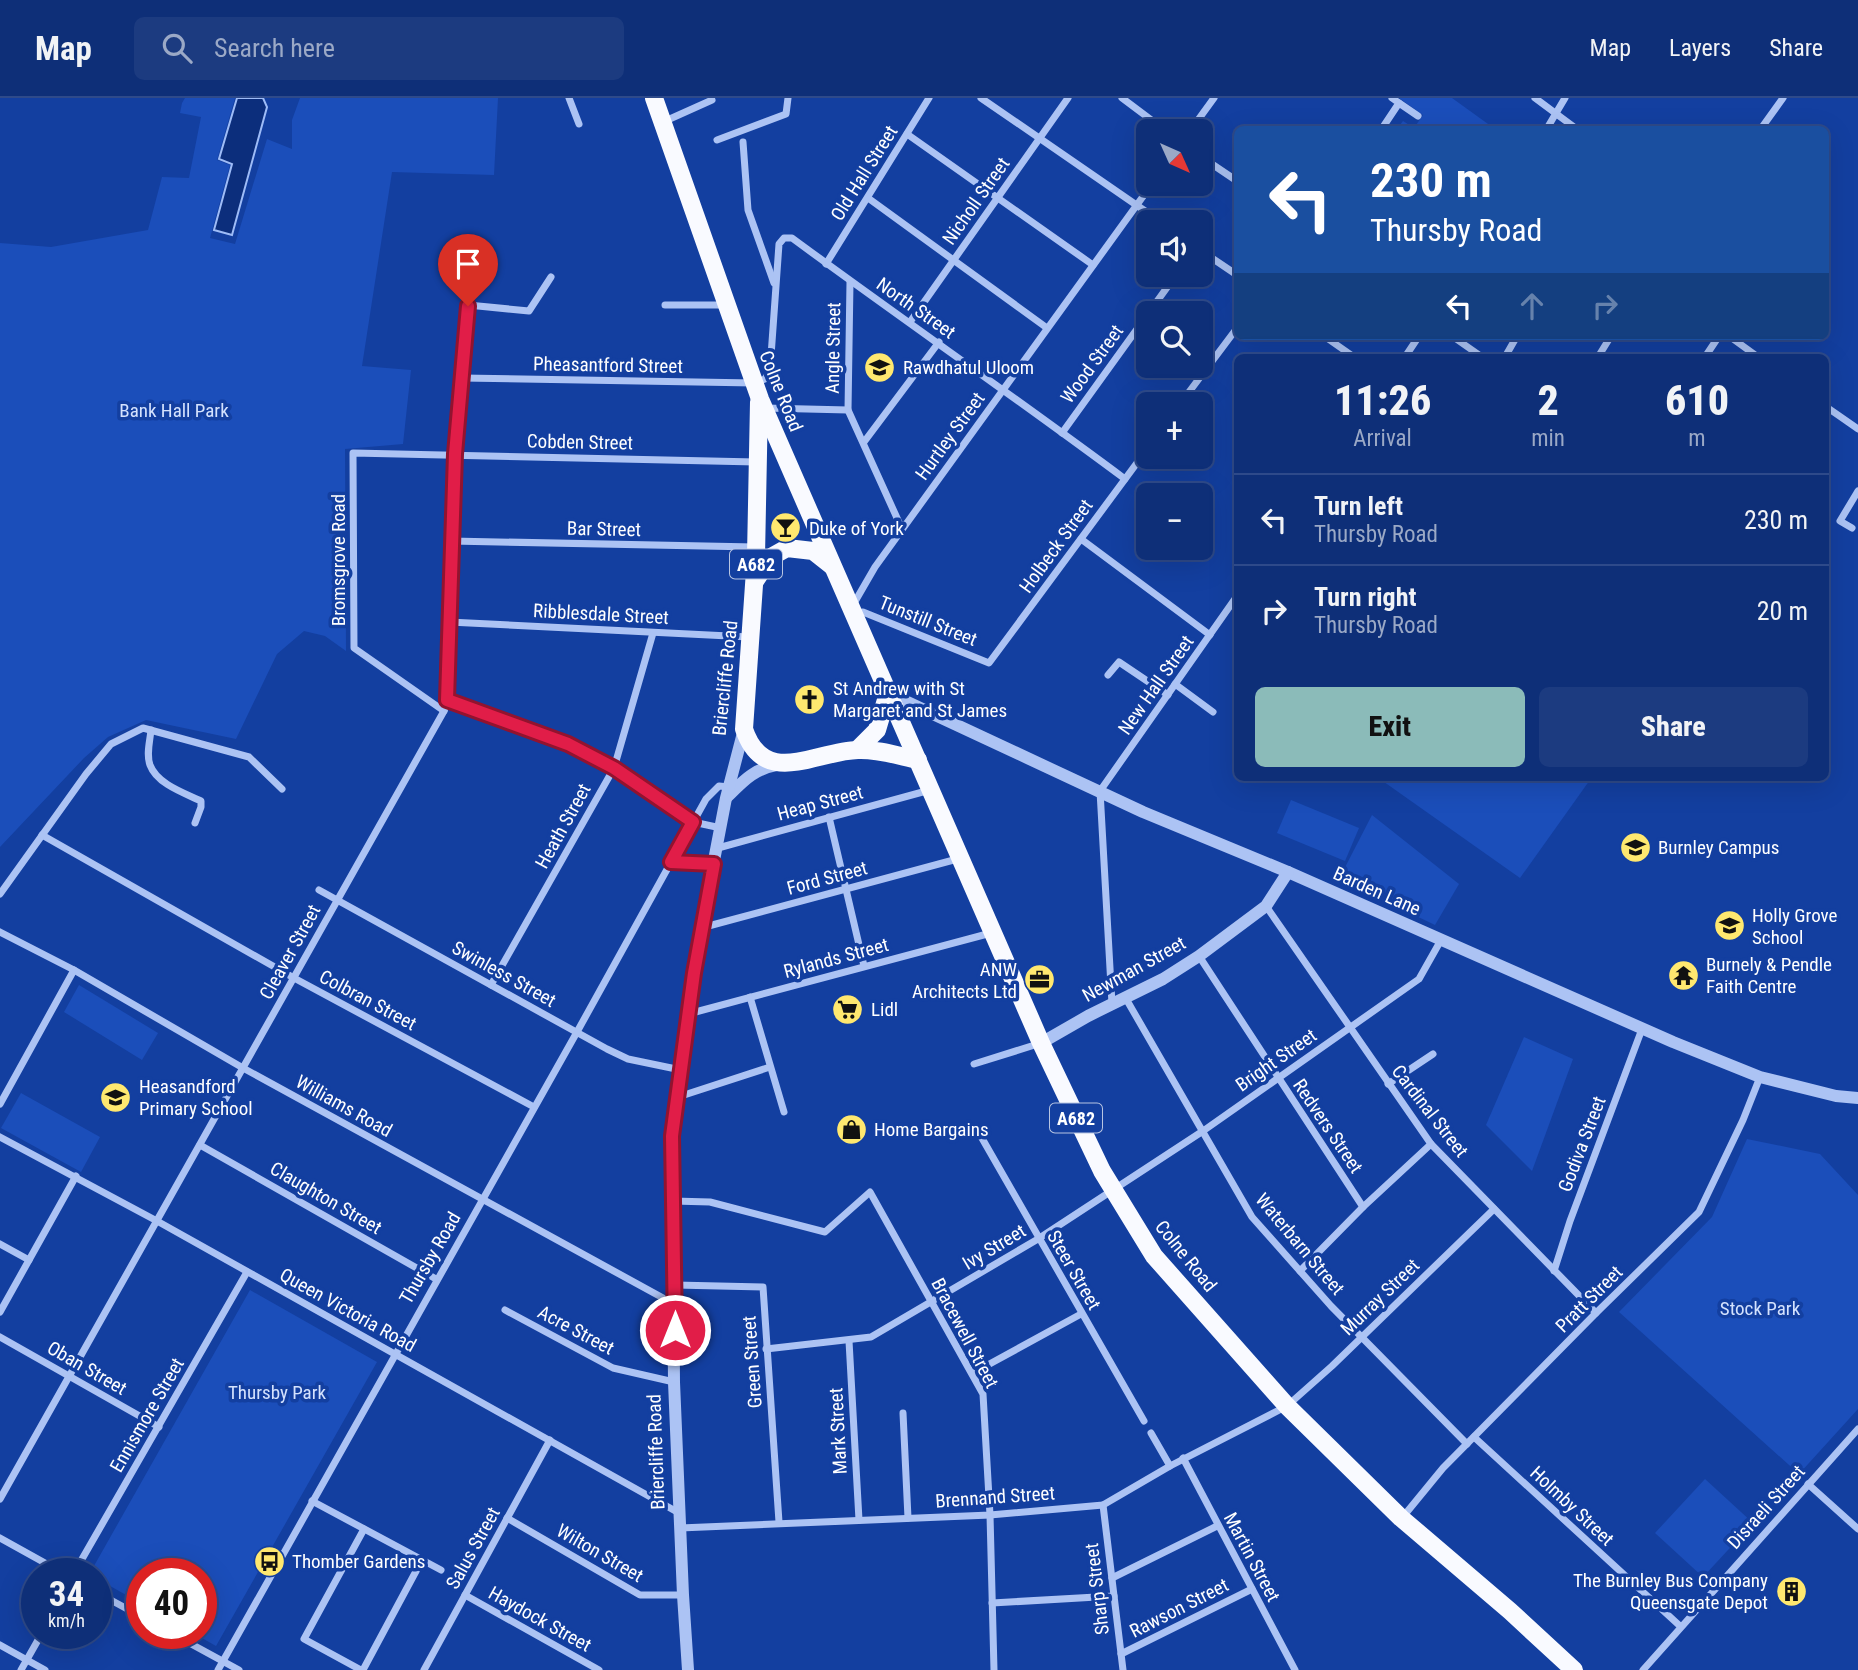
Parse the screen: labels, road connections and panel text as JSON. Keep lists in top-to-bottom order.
{
  "streets": {
    "main road": ["Colne Road", "A682", "Briercliffe Road"],
    "street": [
      "Old Hall Street",
      "Nicholl Street",
      "North Street",
      "Angle Street",
      "Wood Street",
      "Pheasantford Street",
      "Hurtley Street",
      "Cobden Street",
      "Bar Street",
      "Holbeck Street",
      "Bromsgrove Road",
      "Ribblesdale Street",
      "Tunstill Street",
      "New Hall Street",
      "Heap Street",
      "Heath Street",
      "Ford Street",
      "Barden Lane",
      "Cleaver Street",
      "Rylands Street",
      "Newman Street",
      "Swinless Street",
      "Colbran Street",
      "Bright Street",
      "Williams Road",
      "Cardinal Street",
      "Redvers Street",
      "Godiva Street",
      "Claughton Street",
      "Waterbarn Street",
      "Ivy Street",
      "Thursby Road",
      "Steer Street",
      "Murray Street",
      "Pratt Street",
      "Queen Victoria Road",
      "Acre Street",
      "Bracewell Street",
      "Green Street",
      "Oban Street",
      "Ennismore Street",
      "Mark Street",
      "Brennand Street",
      "Holmby Street",
      "Disraeli Street",
      "Salus Street",
      "Wilton Street",
      "Martin Street",
      "Sharp Street",
      "Rawson Street",
      "Haydock Street"
    ]
  },
  "crossings": [
    ["Old Hall Street", "North Street"],
    ["Nicholl Street", "North Street"],
    ["North Street", "Angle Street"],
    ["North Street", "Wood Street"],
    ["North Street", "Hurtley Street"],
    ["North Street", "Holbeck Street"],
    ["Angle Street", "Pheasantford Street"],
    ["Angle Street", "Hurtley Street"],
    ["Pheasantford Street", "Colne Road"],
    ["Pheasantford Street", "Briercliffe Road"],
    ["Pheasantford Street", "Cleaver Street"],
    ["Colne Road", "Hurtley Street"],
    ["Colne Road", "A682"],
    ["Colne Road", "Tunstill Street"],
    ["Colne Road", "Briercliffe Road"],
    ["Colne Road", "Heap Street"],
    ["Colne Road", "Ford Street"],
    ["Colne Road", "Barden Lane"],
    ["Colne Road", "Rylands Street"],
    ["Colne Road", "Newman Street"],
    ["Colne Road", "Bright Street"],
    ["Colne Road", "Ivy Street"],
    ["Colne Road", "Murray Street"],
    ["Colne Road", "Pratt Street"],
    ["Colne Road", "Brennand Street"],
    ["Hurtley Street", "Tunstill Street"],
    ["Cobden Street", "Bromsgrove Road"],
    ["Cobden Street", "Briercliffe Road"],
    ["Cobden Street", "Cleaver Street"],
    ["Bar Street", "Briercliffe Road"],
    ["Bar Street", "Cleaver Street"],
    ["Holbeck Street", "Tunstill Street"],
    ["Bromsgrove Road", "Cleaver Street"],
    ["A682", "Briercliffe Road"],
    ["Ribblesdale Street", "Briercliffe Road"],
    ["Ribblesdale Street", "Heath Street"],
    ["Ribblesdale Street", "Cleaver Street"],
    ["Briercliffe Road", "Heap Street"],
    ["Briercliffe Road", "Ford Street"],
    ["Briercliffe Road", "Rylands Street"],
    ["Briercliffe Road", "Swinless Street"],
    ["Briercliffe Road", "Williams Road"],
    ["Briercliffe Road", "Thursby Road"],
    ["Briercliffe Road", "Queen Victoria Road"],
    ["Briercliffe Road", "Acre Street"],
    ["Briercliffe Road", "Bracewell Street"],
    ["Briercliffe Road", "Green Street"],
    ["Briercliffe Road", "Brennand Street"],
    ["Briercliffe Road", "Wilton Street"],
    ["New Hall Street", "Barden Lane"],
    ["Heath Street", "Swinless Street"],
    ["Barden Lane", "Newman Street"],
    ["Barden Lane", "Bright Street"],
    ["Barden Lane", "Godiva Street"],
    ["Barden Lane", "Pratt Street"],
    ["Cleaver Street", "Swinless Street"],
    ["Cleaver Street", "Colbran Street"],
    ["Cleaver Street", "Williams Road"],
    ["Cleaver Street", "Claughton Street"],
    ["Cleaver Street", "Queen Victoria Road"],
    ["Cleaver Street", "Oban Street"],
    ["Newman Street", "Cardinal Street"],
    ["Newman Street", "Redvers Street"],
    ["Newman Street", "Waterbarn Street"],
    ["Swinless Street", "Thursby Road"],
    ["Colbran Street", "Thursby Road"],
    ["Bright Street", "Cardinal Street"],
    ["Bright Street", "Redvers Street"],
    ["Bright Street", "Waterbarn Street"],
    ["Bright Street", "Ivy Street"],
    ["Williams Road", "Thursby Road"],
    ["Cardinal Street", "Godiva Street"],
    ["Cardinal Street", "Murray Street"],
    ["Cardinal Street", "Pratt Street"],
    ["Claughton Street", "Thursby Road"],
    ["Waterbarn Street", "Murray Street"],
    ["Waterbarn Street", "Pratt Street"],
    ["Ivy Street", "Steer Street"],
    ["Ivy Street", "Bracewell Street"],
    ["Ivy Street", "Green Street"],
    ["Ivy Street", "Mark Street"],
    ["Thursby Road", "Queen Victoria Road"],
    ["Murray Street", "Brennand Street"],
    ["Pratt Street", "Holmby Street"],
    ["Queen Victoria Road", "Ennismore Street"],
    ["Queen Victoria Road", "Salus Street"],
    ["Bracewell Street", "Brennand Street"],
    ["Green Street", "Brennand Street"],
    ["Oban Street", "Ennismore Street"],
    ["Mark Street", "Brennand Street"],
    ["Brennand Street", "Martin Street"],
    ["Brennand Street", "Sharp Street"],
    ["Holmby Street", "Disraeli Street"],
    ["Salus Street", "Wilton Street"],
    ["Salus Street", "Haydock Street"],
    ["Martin Street", "Rawson Street"],
    ["Sharp Street", "Rawson Street"]
  ],
  "parks": ["Bank Hall Park", "Stock Park", "Thursby Park"],
  "places": {
    "school or university": [
      "Rawdhatul Uloom",
      "Burnley Campus",
      "Holly Grove School",
      "Heasandford Primary School"
    ],
    "bar": ["Duke of York"],
    "church": ["St Andrew with St Margaret and St James"],
    "temple": ["Burnely & Pendle Faith Centre"],
    "office": ["ANW Architects Ltd"],
    "supermarket": ["Lidl"],
    "shop": ["Home Bargains"],
    "bus stop": ["Thomber Gardens"],
    "building": ["The Burnley Bus Company Queensgate Depot"]
  },
  "north": "bottom right",
  "page": {
    "header": "Map",
    "search": "Search here",
    "nav": ["Map", "Layers", "Share"],
    "map_buttons": ["+", "−"],
    "turn": ["230 m", "Thursby Road"],
    "eta": [
      "11:26",
      "Arrival",
      "2",
      "min",
      "610",
      "m"
    ],
    "list": [
      {
        "name": "Turn left",
        "note": "Thursby Road",
        "value": "230 m"
      },
      {
        "name": "Turn right",
        "note": "Thursby Road",
        "value": "20 m"
      }
    ],
    "buttons": ["Exit", "Share"],
    "speed": "34 km/h",
    "limit": "40"
  }
}
